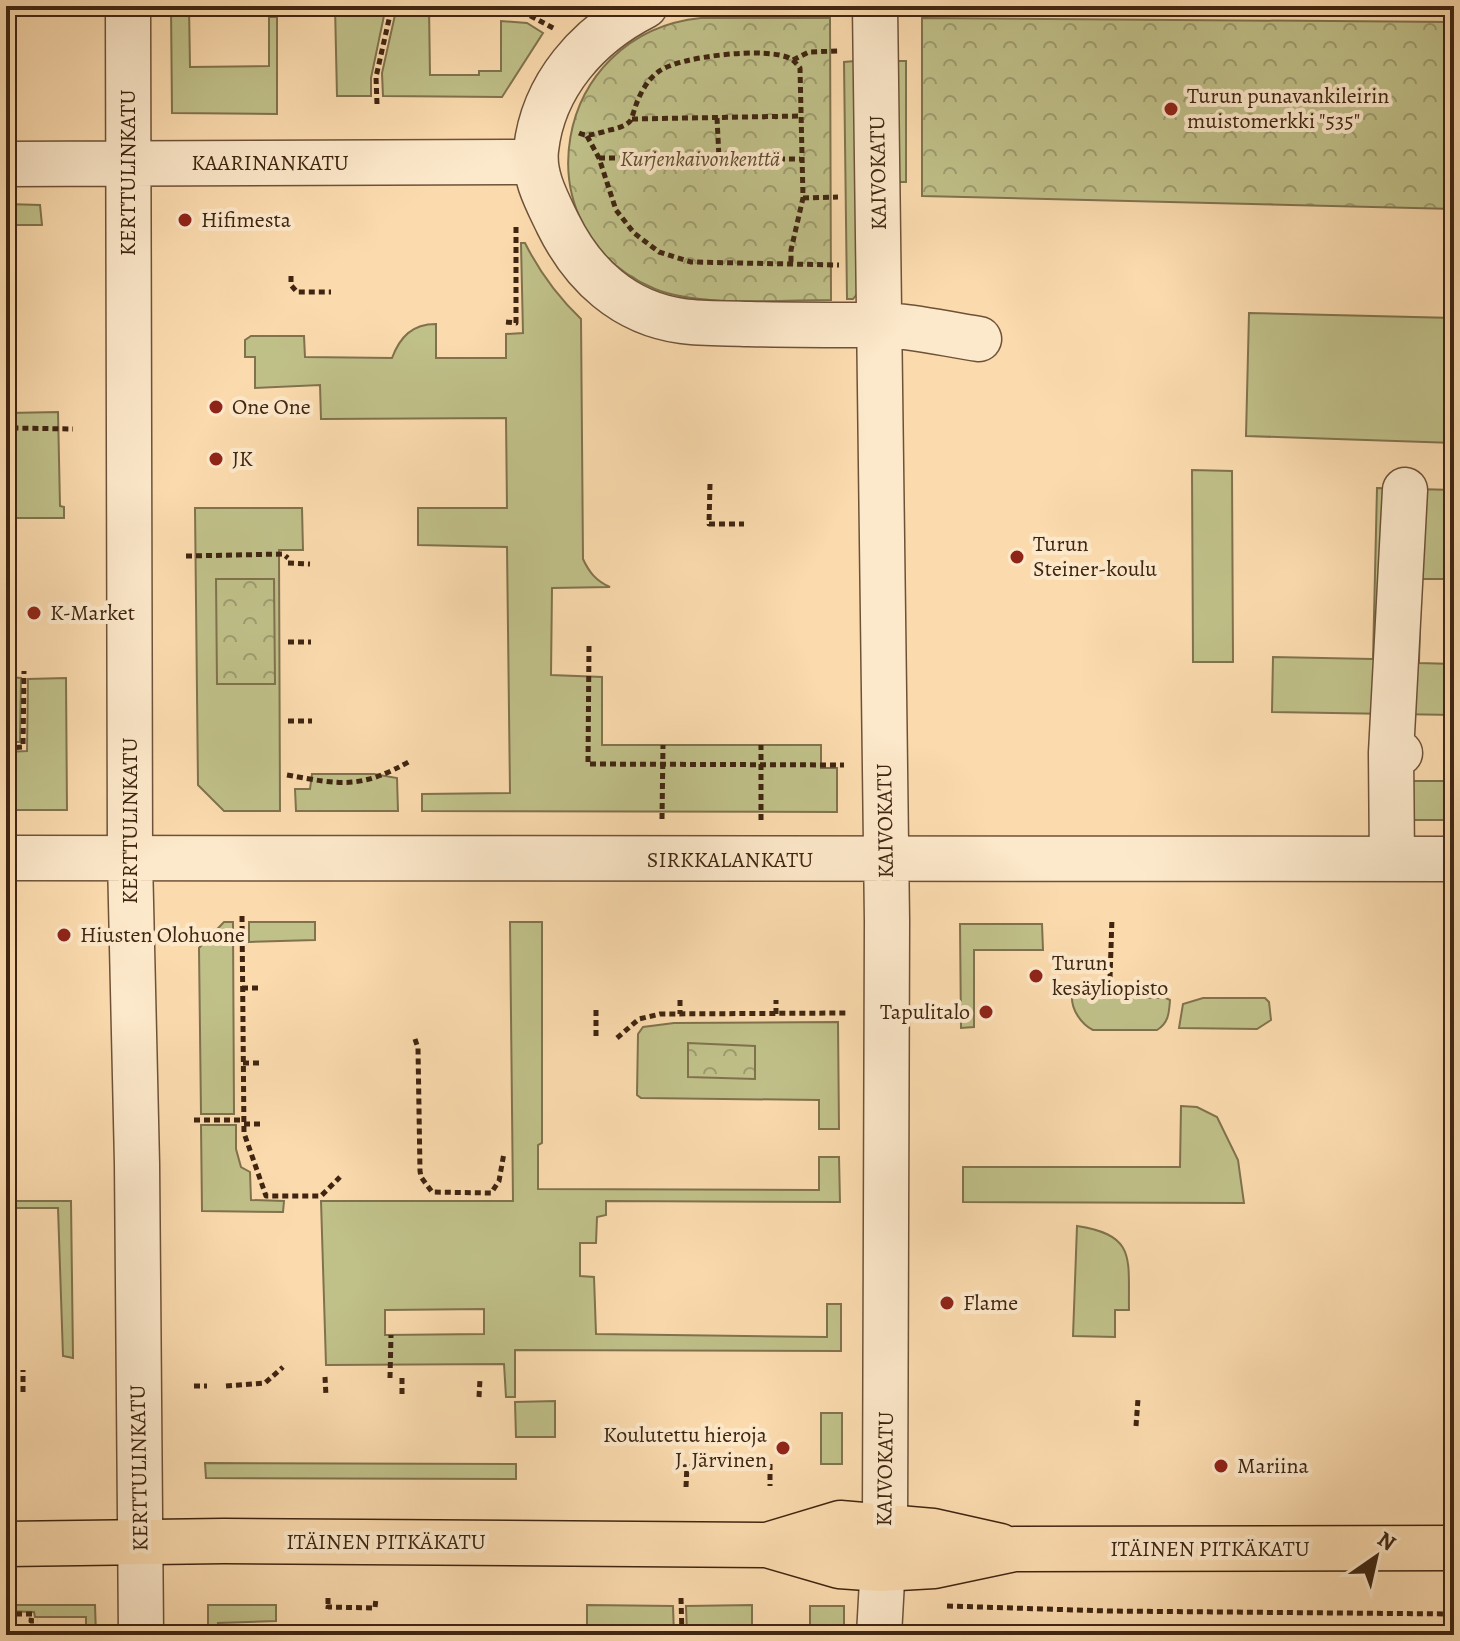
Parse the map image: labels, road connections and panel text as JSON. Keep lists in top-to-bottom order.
{
  "streets": {
    "main road": ["ITÄINEN PITKÄKATU"],
    "street": [
      "KAARINANKATU",
      "KERTTULINKATU",
      "KAIVOKATU",
      "SIRKKALANKATU"
    ]
  },
  "crossings": [
    ["KAARINANKATU", "KERTTULINKATU"],
    ["KERTTULINKATU", "SIRKKALANKATU"],
    ["KERTTULINKATU", "ITÄINEN PITKÄKATU"],
    ["KAIVOKATU", "SIRKKALANKATU"],
    ["KAIVOKATU", "ITÄINEN PITKÄKATU"]
  ],
  "parks": ["Kurjenkaivonkenttä"],
  "places": [
    "Turun punavankileirin muistomerkki \"535\"",
    "Hifimesta",
    "One One",
    "JK",
    "Turun Steiner-koulu",
    "K-Market",
    "Hiusten Olohuone",
    "Turun kesäyliopisto",
    "Tapulitalo",
    "Flame",
    "Koulutettu hieroja J. Järvinen",
    "Mariina"
  ],
  "north": "top right"
}
